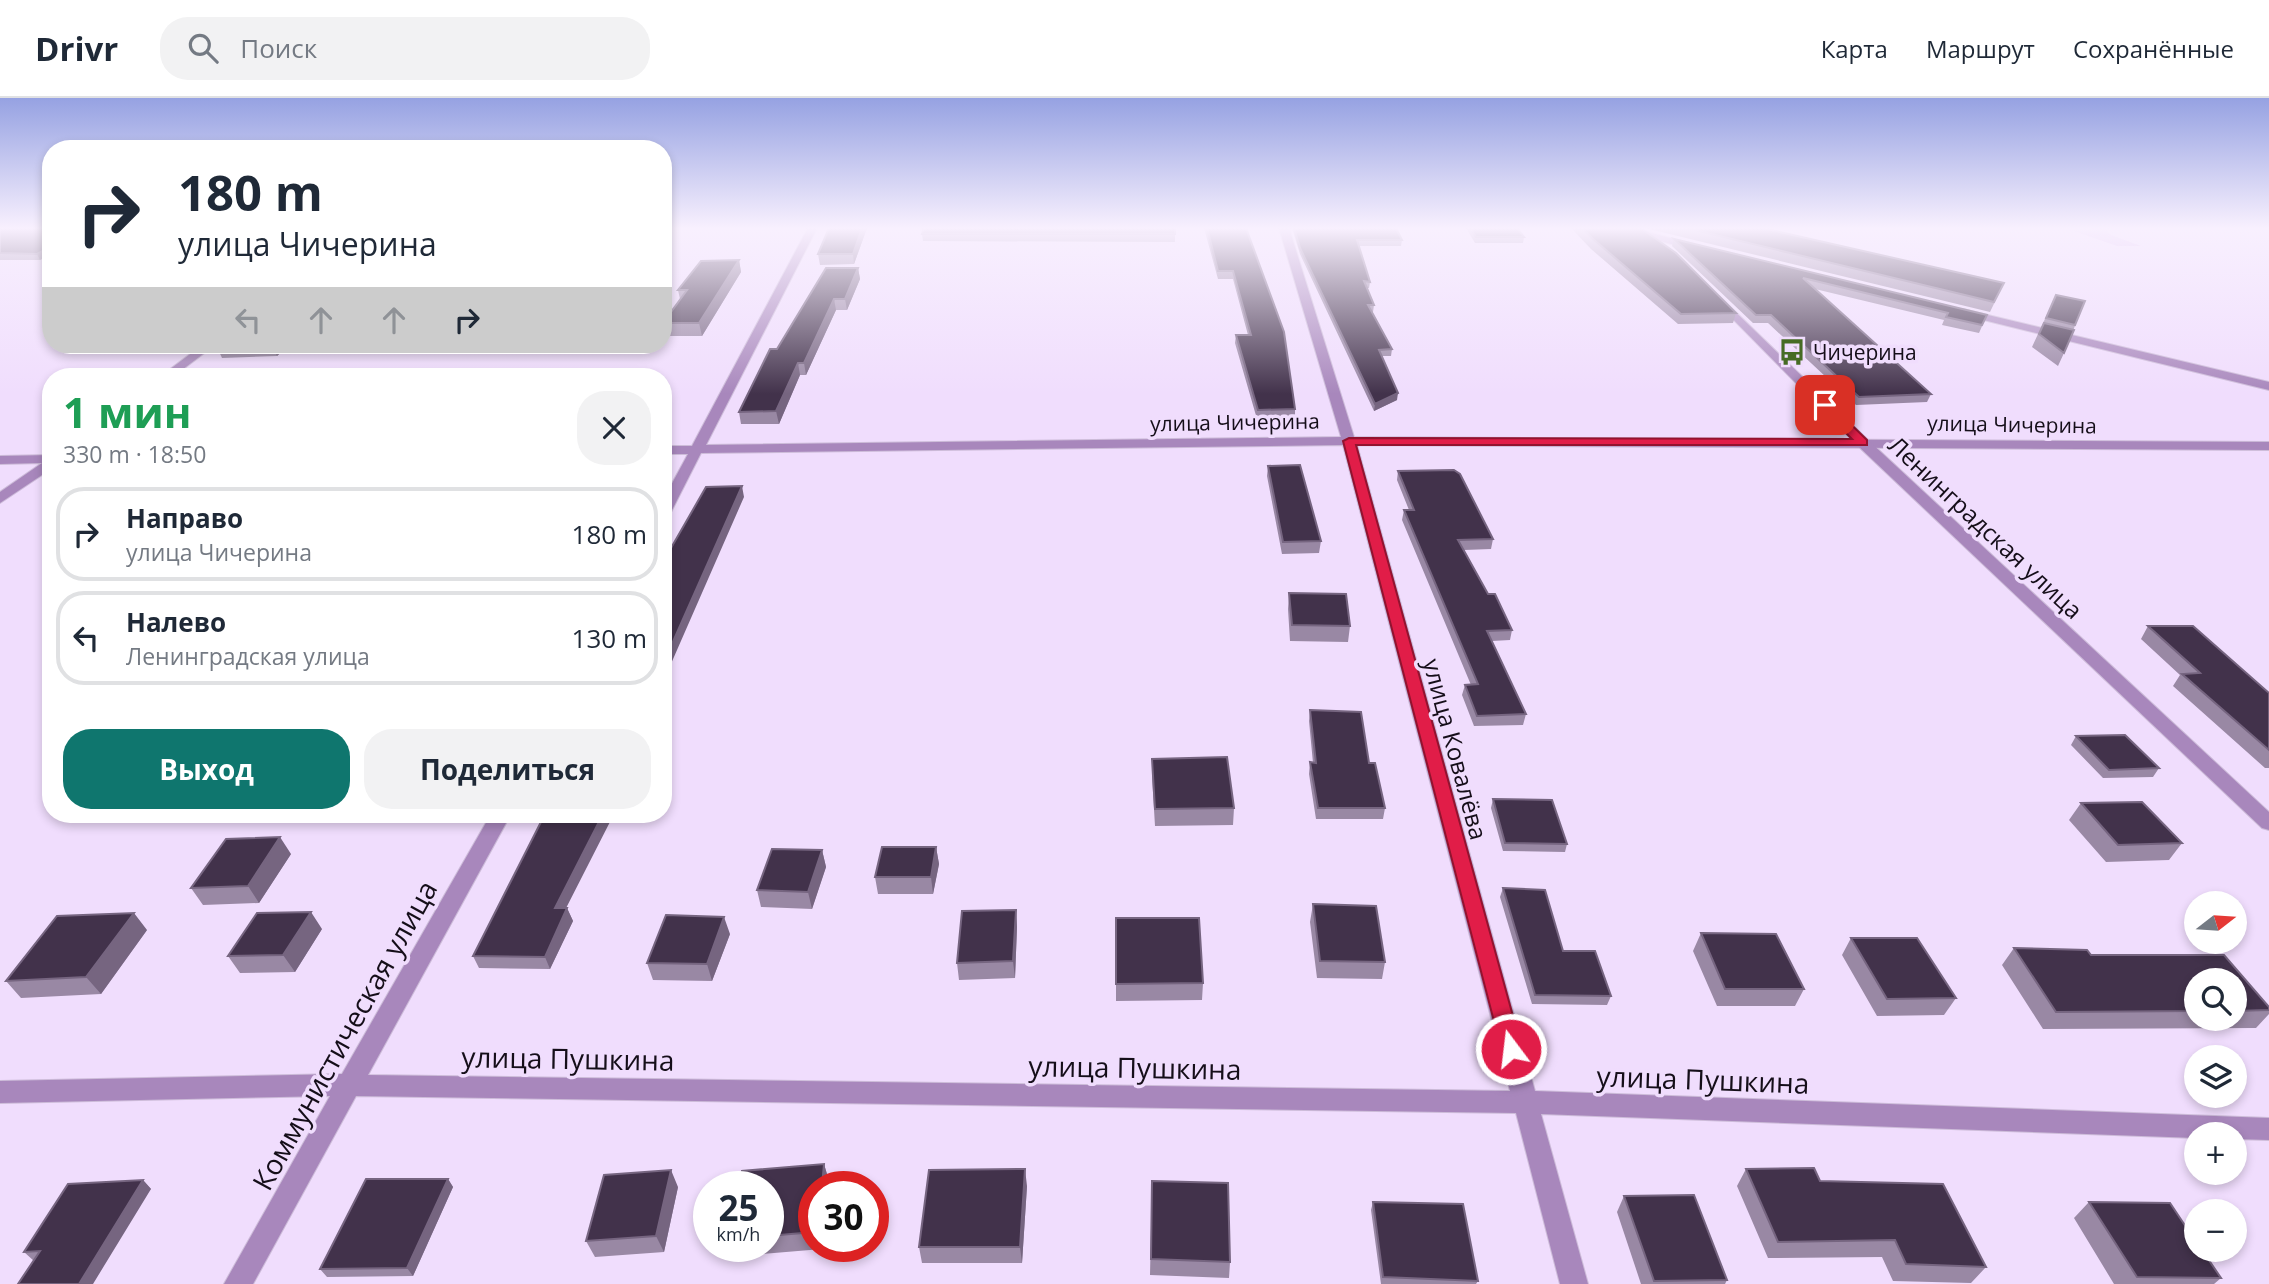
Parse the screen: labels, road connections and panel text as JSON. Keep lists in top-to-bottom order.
{
  "streets": {
    "street": [
      "улица Чичерина",
      "Ленинградская улица",
      "улица Ковалёва",
      "Коммунистическая улица",
      "улица Пушкина"
    ]
  },
  "crossings": [
    ["улица Чичерина", "Ленинградская улица"],
    ["улица Чичерина", "улица Ковалёва"],
    ["улица Ковалёва", "улица Пушкина"],
    ["Коммунистическая улица", "улица Пушкина"]
  ],
  "places": {
    "bus stop": ["Чичерина"]
  },
  "north": "right",
  "page": {
    "header": "Drivr",
    "search": "Поиск",
    "nav": ["Карта", "Маршрут", "Сохранённые"],
    "turn": ["180 m", "улица Чичерина"],
    "heading": ["1 мин", "330 m · 18:50"],
    "list": [
      {
        "name": "Направо",
        "note": "улица Чичерина",
        "value": "180 m"
      },
      {
        "name": "Налево",
        "note": "Ленинградская улица",
        "value": "130 m"
      }
    ],
    "buttons": ["Выход", "Поделиться"],
    "map_buttons": ["+", "−"],
    "speed": "25 km/h",
    "limit": "30"
  }
}
